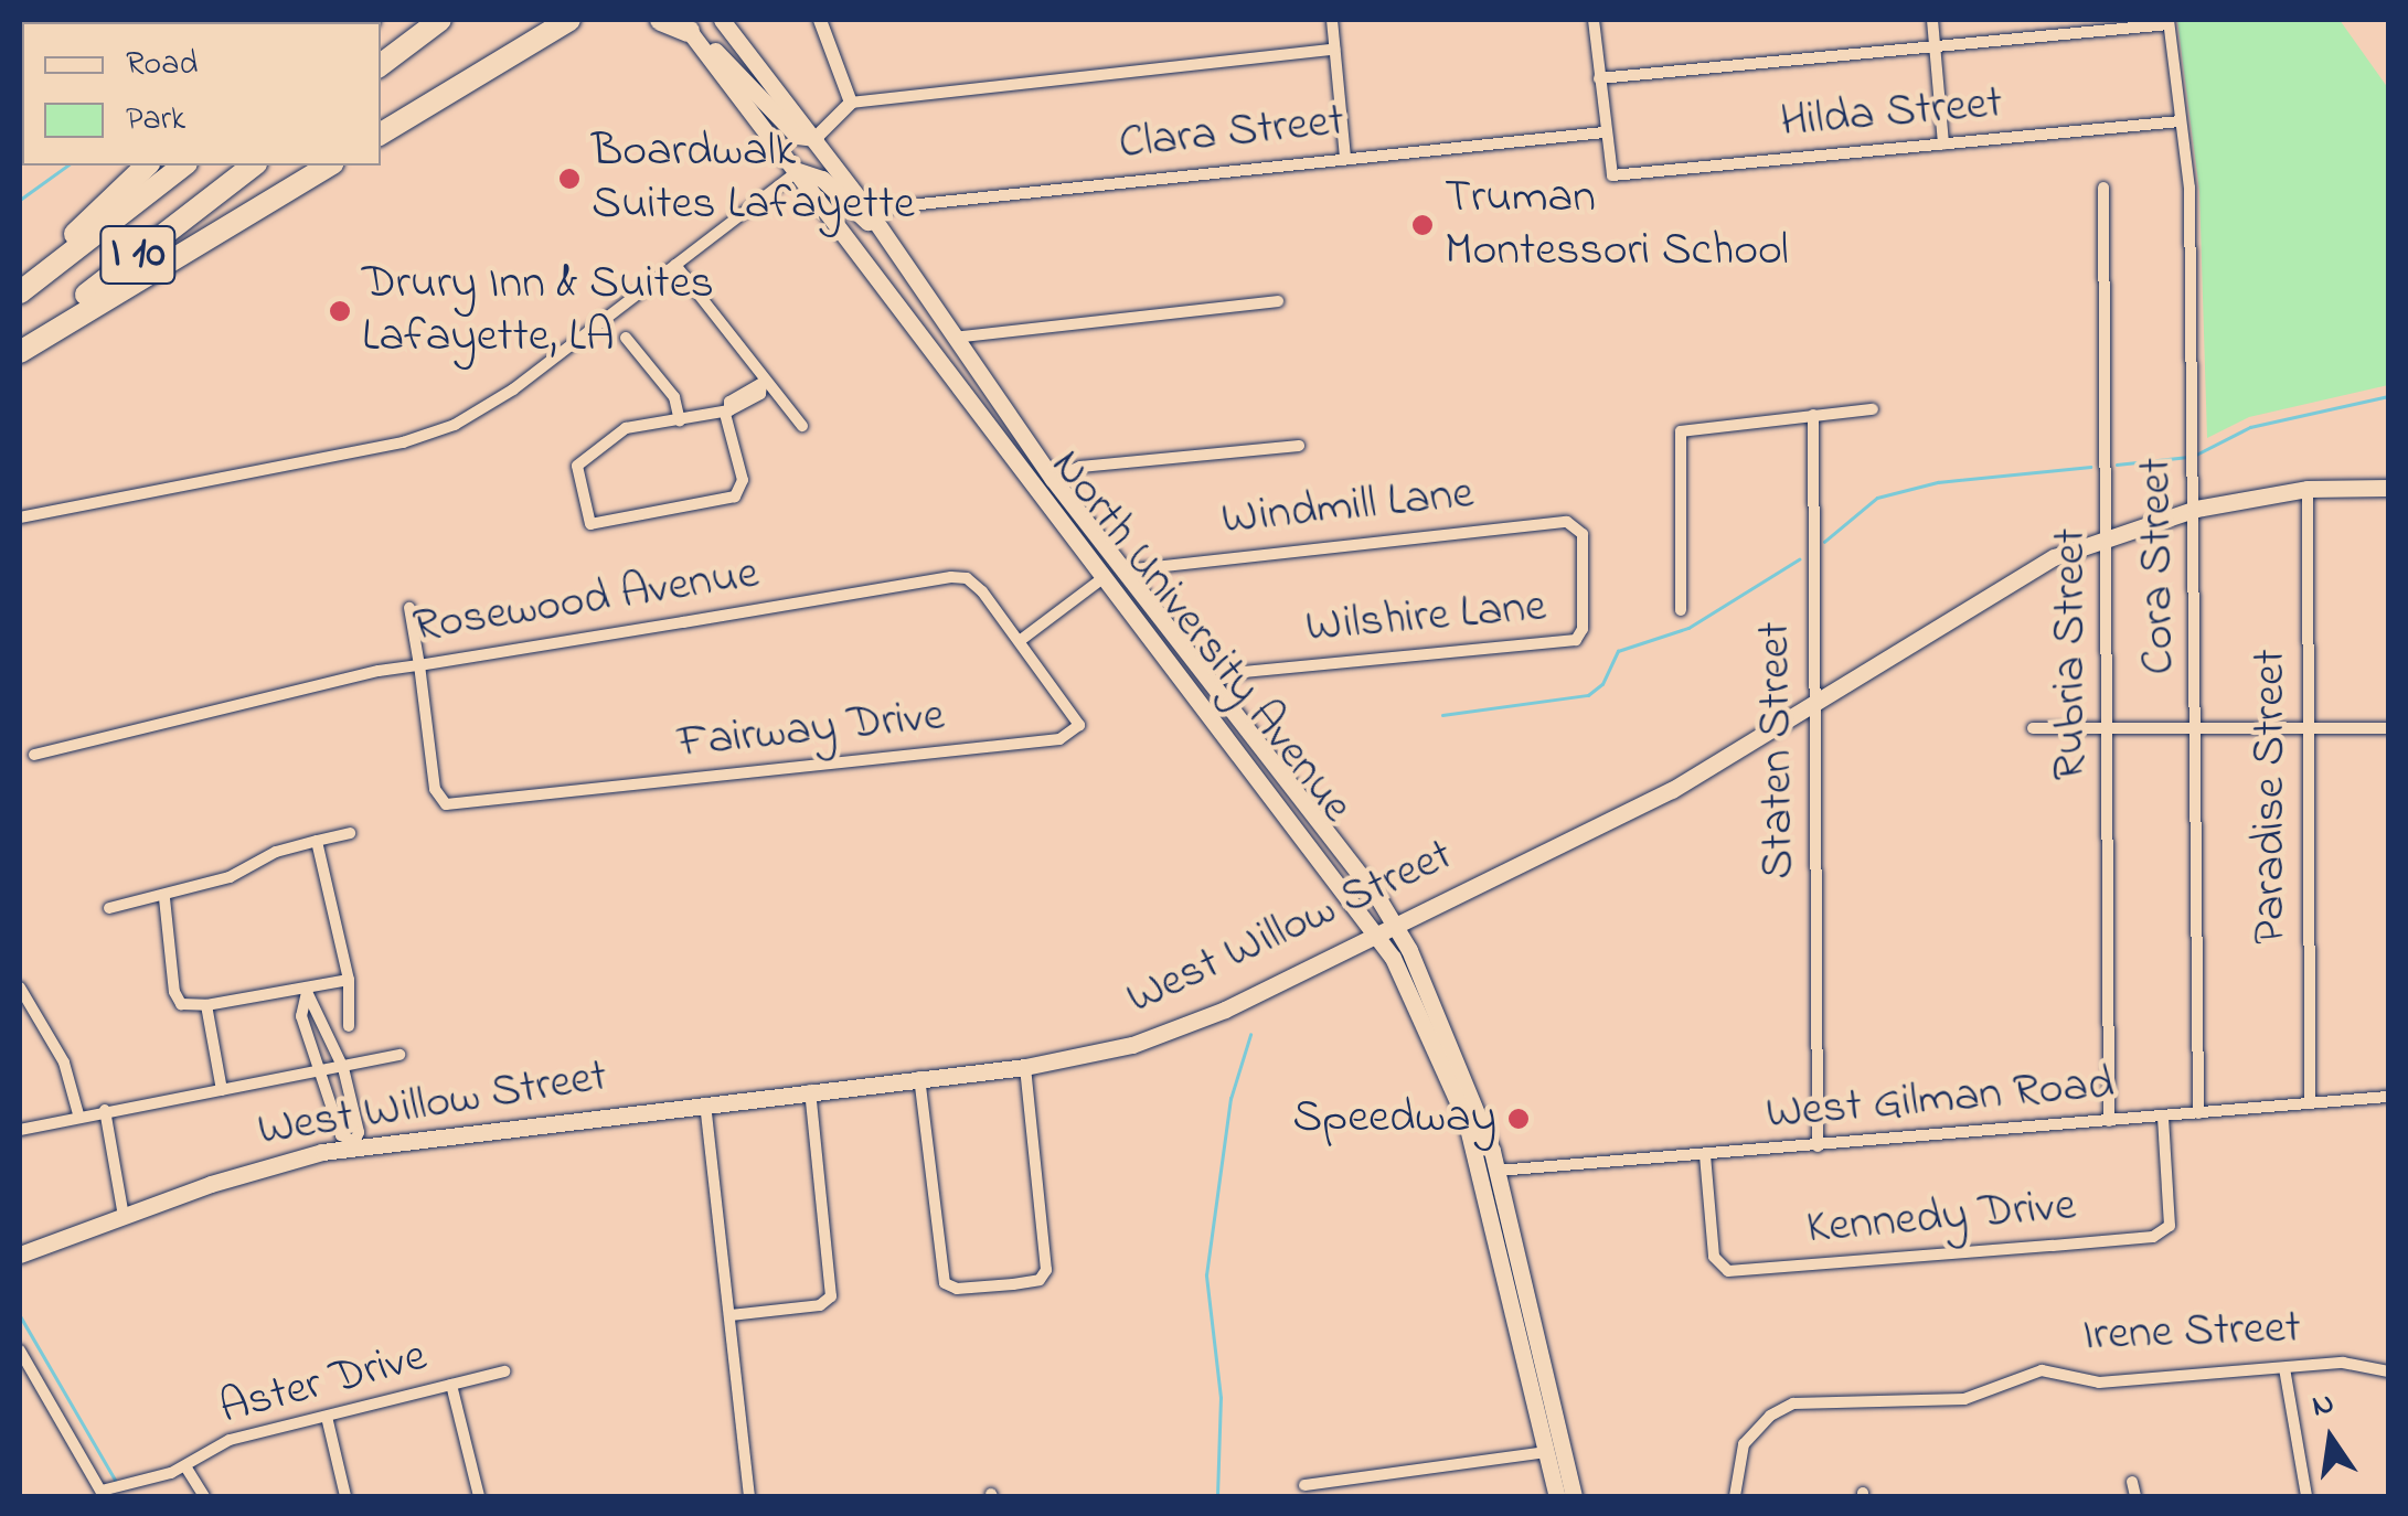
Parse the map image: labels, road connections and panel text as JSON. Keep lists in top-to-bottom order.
{
  "streets": {
    "highway": ["I 10"],
    "main road": ["North University Avenue", "West Willow Street"],
    "street": [
      "Hilda Street",
      "Clara Street",
      "Windmill Lane",
      "Cora Street",
      "Rosewood Avenue",
      "Wilshire Lane",
      "Rubria Street",
      "Fairway Drive",
      "Staten Street",
      "Paradise Street",
      "West Gilman Road",
      "Kennedy Drive",
      "Irene Street",
      "Aster Drive"
    ]
  },
  "crossings": [
    ["Hilda Street", "Clara Street"],
    ["Hilda Street", "Cora Street"],
    ["Clara Street", "North University Avenue"],
    ["Windmill Lane", "Wilshire Lane"],
    ["Windmill Lane", "North University Avenue"],
    ["Cora Street", "West Willow Street"],
    ["Cora Street", "West Gilman Road"],
    ["Rosewood Avenue", "Fairway Drive"],
    ["Wilshire Lane", "North University Avenue"],
    ["North University Avenue", "West Willow Street"],
    ["North University Avenue", "West Gilman Road"],
    ["Rubria Street", "West Willow Street"],
    ["Rubria Street", "West Gilman Road"],
    ["Staten Street", "West Willow Street"],
    ["Staten Street", "West Gilman Road"],
    ["Paradise Street", "West Willow Street"],
    ["Paradise Street", "West Gilman Road"],
    ["West Gilman Road", "Kennedy Drive"]
  ],
  "places": [
    "Boardwalk Suites Lafayette",
    "Truman Montessori School",
    "Drury Inn & Suites Lafayette, LA",
    "Speedway"
  ],
  "legend": ["Road", "Park"],
  "north": "top"
}
